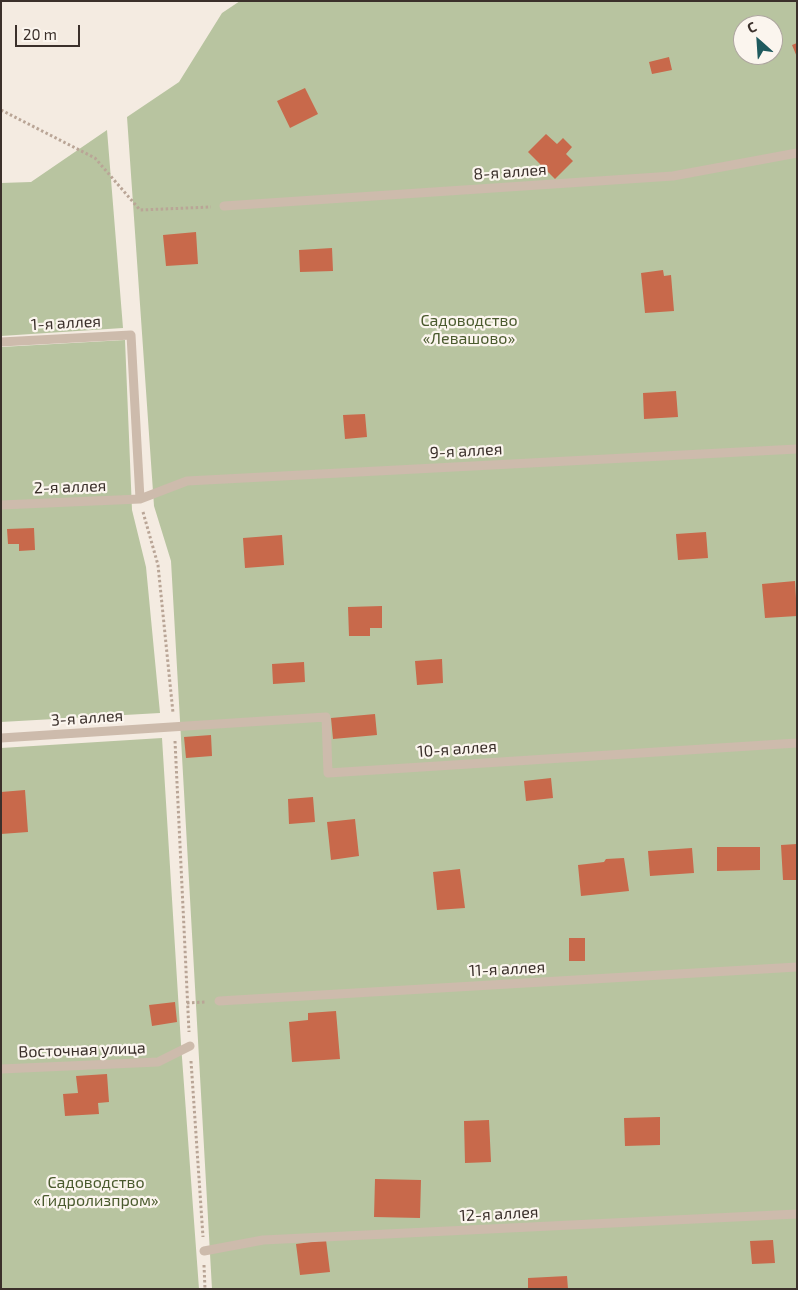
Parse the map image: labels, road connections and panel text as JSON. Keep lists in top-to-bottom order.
{
  "streets": {
    "lane": [
      "8-я аллея",
      "1-я аллея",
      "9-я аллея",
      "2-я аллея",
      "3-я аллея",
      "10-я аллея",
      "11-я аллея",
      "Восточная улица",
      "12-я аллея"
    ]
  },
  "crossings": [
    ["1-я аллея", "9-я аллея"],
    ["1-я аллея", "2-я аллея"],
    ["9-я аллея", "2-я аллея"],
    ["3-я аллея", "10-я аллея"]
  ],
  "parks": ["Садоводство «Левашово»", "Садоводство «Гидролизпром»"],
  "scale_bar": "20 m",
  "north": "top left"
}
